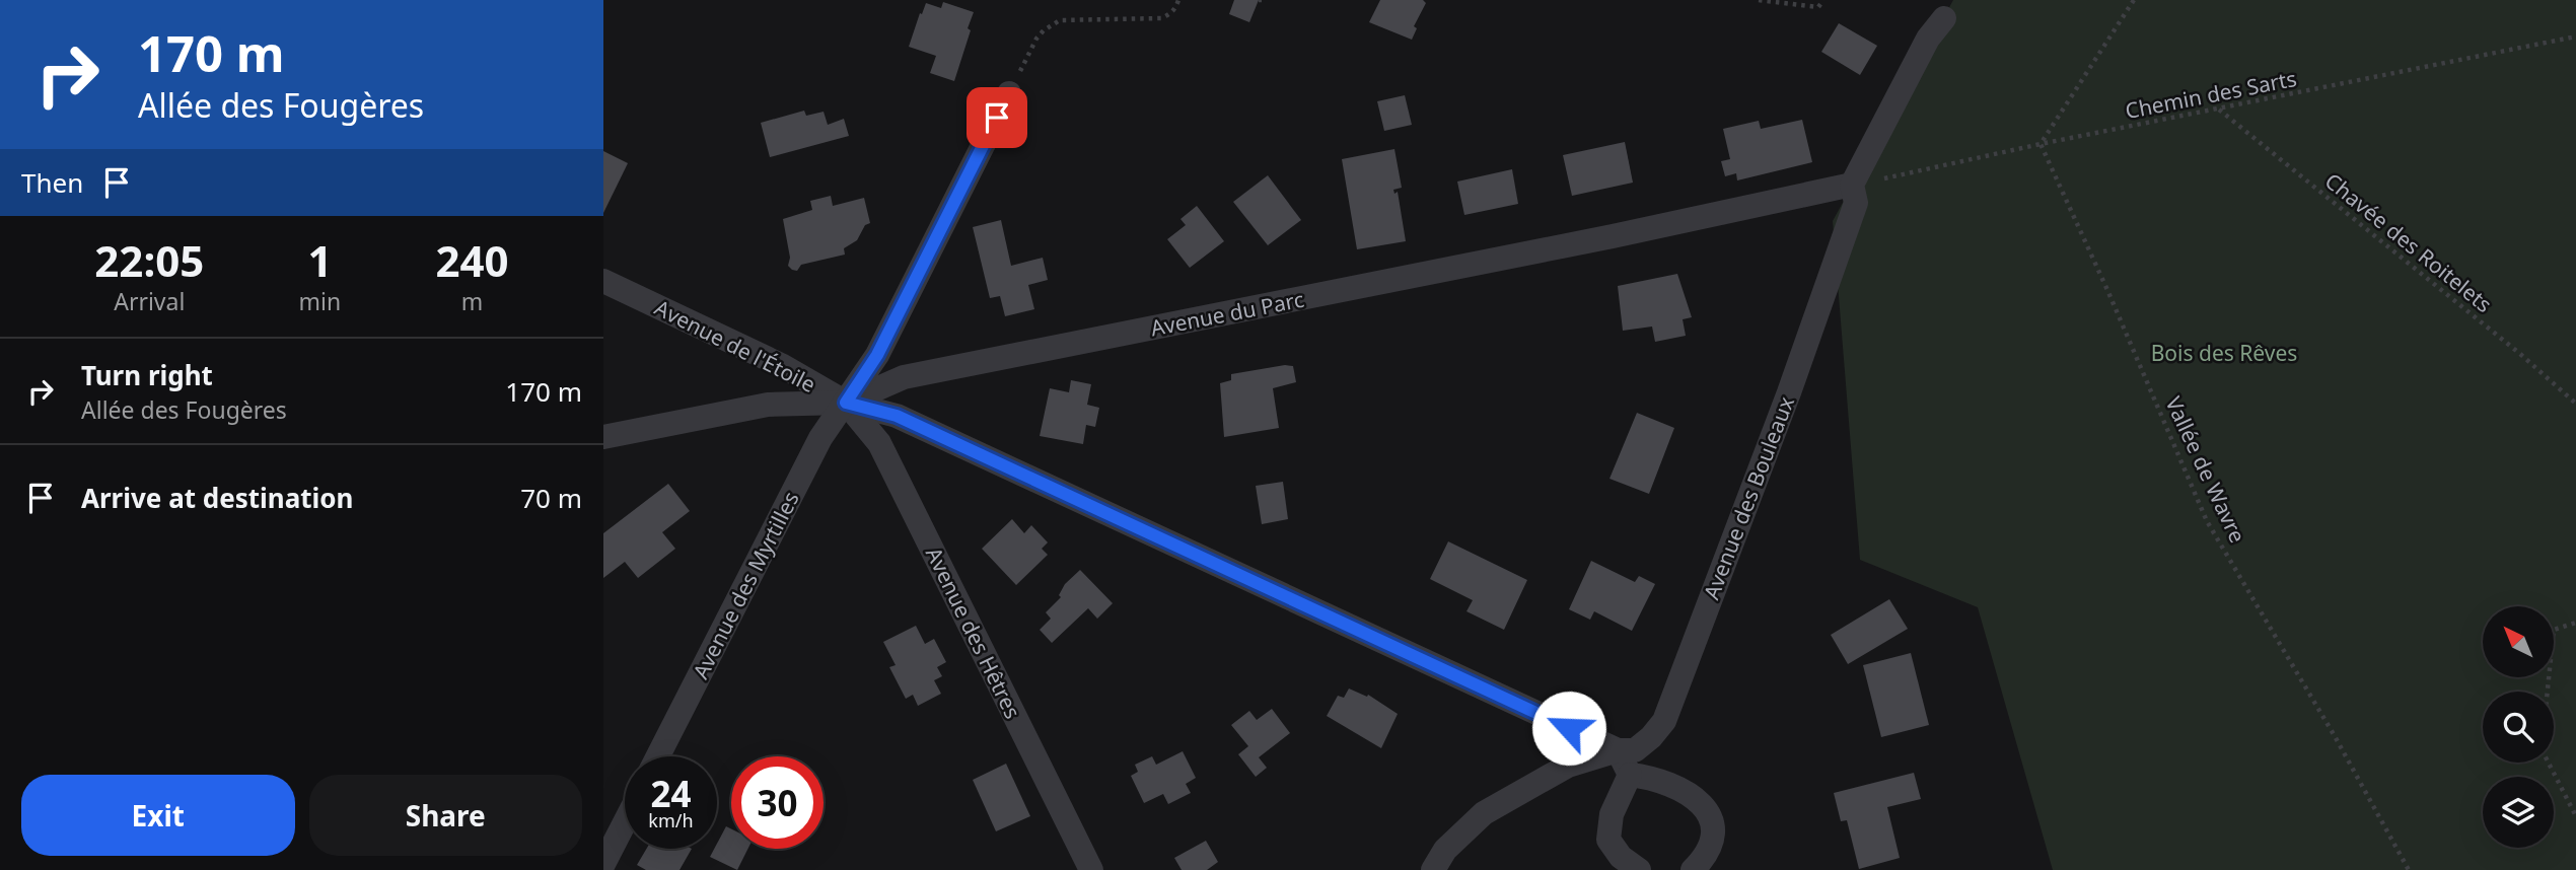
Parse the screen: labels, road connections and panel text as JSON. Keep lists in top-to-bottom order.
{
  "streets": {
    "street": [
      "Avenue du Parc",
      "Avenue de l'Étoile",
      "Avenue des Bouleaux",
      "Avenue des Myrtilles",
      "Avenue des Hêtres"
    ],
    "path": ["Chemin des Sarts", "Chavée des Roitelets", "Vallée de Wavre"]
  },
  "crossings": [
    ["Chemin des Sarts", "Chavée des Roitelets"],
    ["Chemin des Sarts", "Avenue du Parc"],
    ["Chemin des Sarts", "Vallée de Wavre"],
    ["Chemin des Sarts", "Avenue des Bouleaux"],
    ["Avenue du Parc", "Avenue de l'Étoile"],
    ["Avenue du Parc", "Avenue des Bouleaux"],
    ["Avenue du Parc", "Avenue des Myrtilles"],
    ["Avenue du Parc", "Avenue des Hêtres"],
    ["Avenue de l'Étoile", "Avenue des Bouleaux"],
    ["Avenue de l'Étoile", "Avenue des Myrtilles"],
    ["Avenue de l'Étoile", "Avenue des Hêtres"],
    ["Avenue des Myrtilles", "Avenue des Hêtres"]
  ],
  "parks": ["Bois des Rêves"],
  "north": "top left",
  "page": {
    "turn": ["170 m", "Allée des Fougères"],
    "then": "Then",
    "eta": [
      "22:05",
      "Arrival",
      "1",
      "min",
      "240",
      "m"
    ],
    "list": [
      {
        "name": "Turn right",
        "note": "Allée des Fougères",
        "value": "170 m"
      },
      {
        "name": "Arrive at destination",
        "value": "70 m"
      }
    ],
    "speed": "24 km/h",
    "limit": "30",
    "buttons": ["Exit", "Share"]
  }
}
